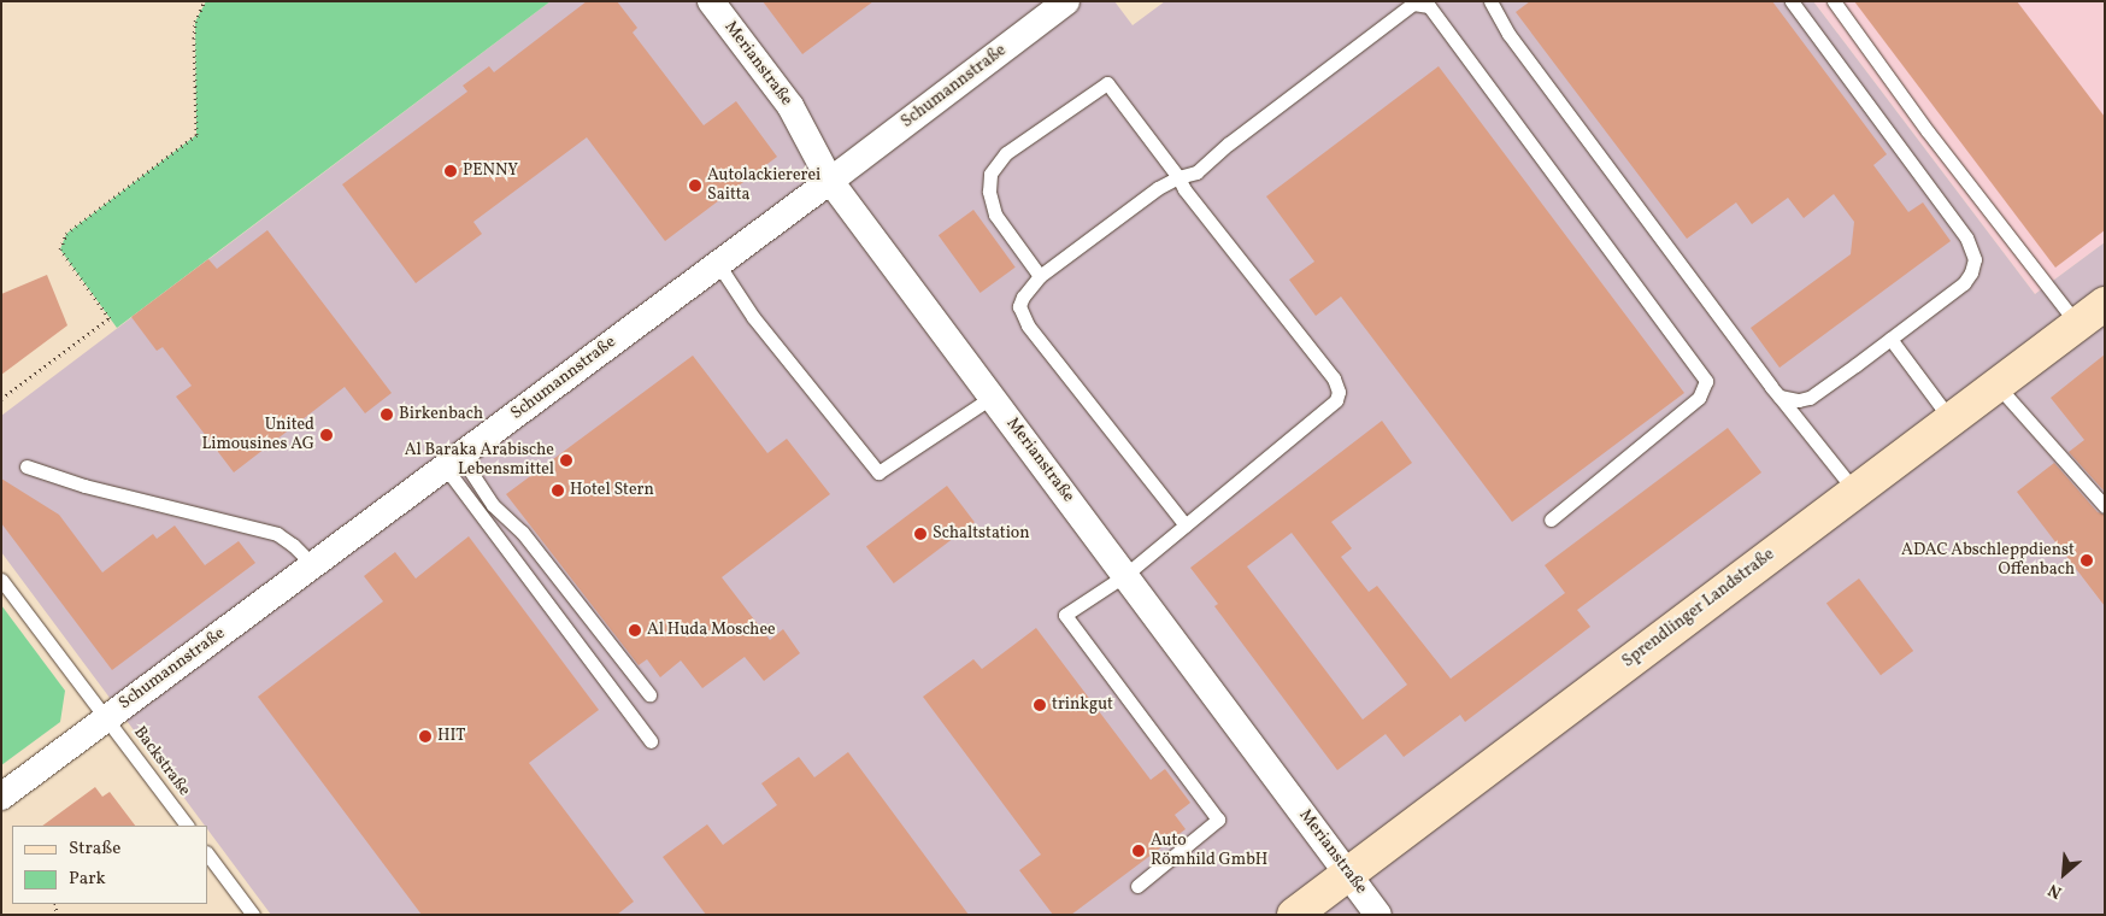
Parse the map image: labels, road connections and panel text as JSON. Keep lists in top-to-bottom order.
{
  "streets": {
    "main road": ["Sprendlinger Landstraße"],
    "street": ["Merianstraße", "Schumannstraße"],
    "lane": ["Backstraße"]
  },
  "crossings": [
    ["Merianstraße", "Schumannstraße"],
    ["Merianstraße", "Sprendlinger Landstraße"],
    ["Schumannstraße", "Backstraße"]
  ],
  "places": [
    "PENNY",
    "Autolackiererei Saitta",
    "Birkenbach",
    "United Limousines AG",
    "Al Baraka Arabische Lebensmittel",
    "Hotel Stern",
    "Schaltstation",
    "ADAC Abschleppdienst Offenbach",
    "Al Huda Moschee",
    "trinkgut",
    "HIT",
    "Auto Römhild GmbH"
  ],
  "legend": ["Straße", "Park"],
  "north": "bottom left"
}
